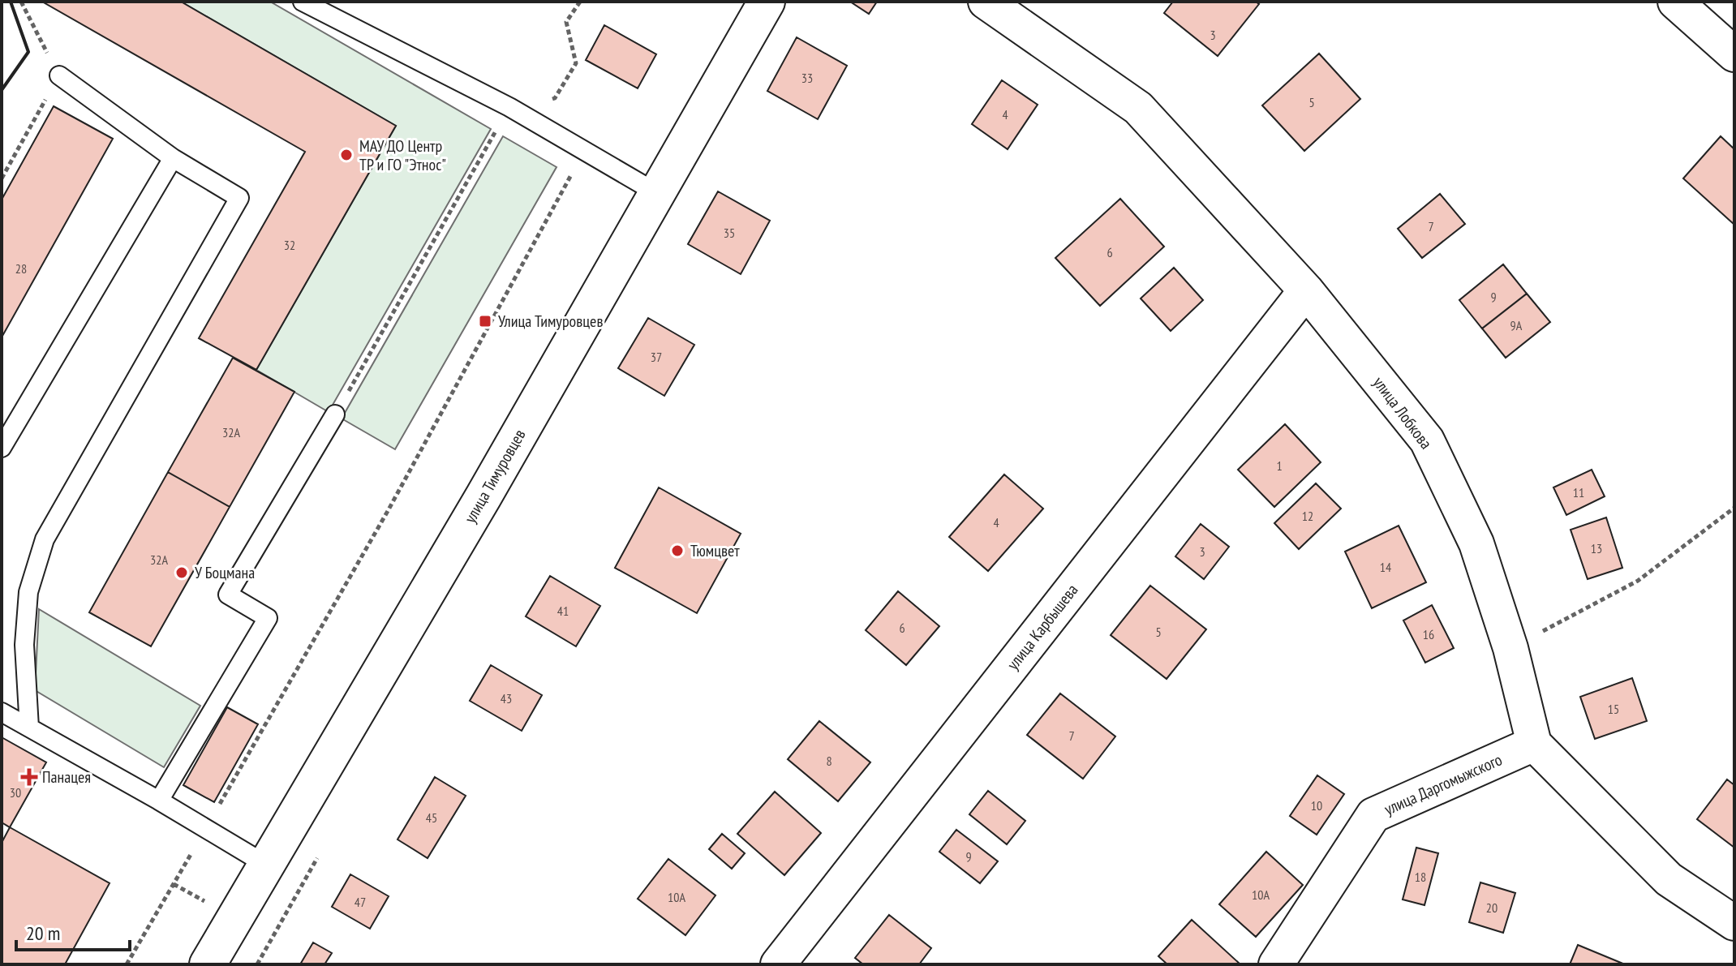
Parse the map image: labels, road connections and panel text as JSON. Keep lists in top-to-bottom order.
{
  "streets": {
    "main road": ["улица Тимуровцев"],
    "street": ["улица Лобкова", "улица Карбышева", "улица Даргомыжского"]
  },
  "crossings": [
    ["улица Лобкова", "улица Карбышева"],
    ["улица Лобкова", "улица Даргомыжского"]
  ],
  "places": {
    "other": ["МАУ ДО Центр ТР и ГО \"Этнос\"", "Тюмцвет", "У Боцмана"],
    "transit": ["Улица Тимуровцев"],
    "health": ["Панацея"]
  },
  "house_numbers": [
    "3",
    "33",
    "5",
    "4",
    "7",
    "35",
    "32",
    "6",
    "28",
    "9",
    "9А",
    "37",
    "32А",
    "1",
    "11",
    "12",
    "4",
    "13",
    "3",
    "32А",
    "14",
    "41",
    "6",
    "5",
    "16",
    "43",
    "15",
    "7",
    "8",
    "30",
    "10",
    "45",
    "9",
    "18",
    "10А",
    "10А",
    "47",
    "20"
  ],
  "scale_bar": "20 m"
}
